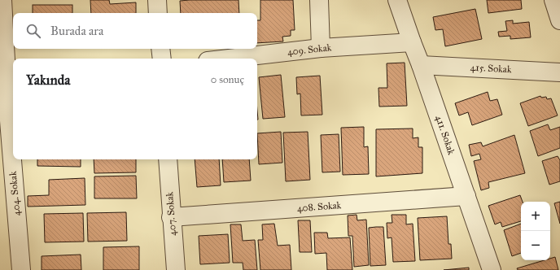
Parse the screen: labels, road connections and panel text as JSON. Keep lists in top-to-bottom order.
{
  "streets": {
    "street": [
      "409. Sokak",
      "415. Sokak",
      "411. Sokak",
      "404. Sokak",
      "408. Sokak",
      "407. Sokak"
    ]
  },
  "crossings": [
    ["409. Sokak", "411. Sokak"],
    ["415. Sokak", "411. Sokak"],
    ["411. Sokak", "408. Sokak"],
    ["408. Sokak", "407. Sokak"]
  ],
  "page": {
    "search": "Burada ara",
    "heading": ["Yakında", "0 sonuç"],
    "map_buttons": ["+", "−"]
  }
}
